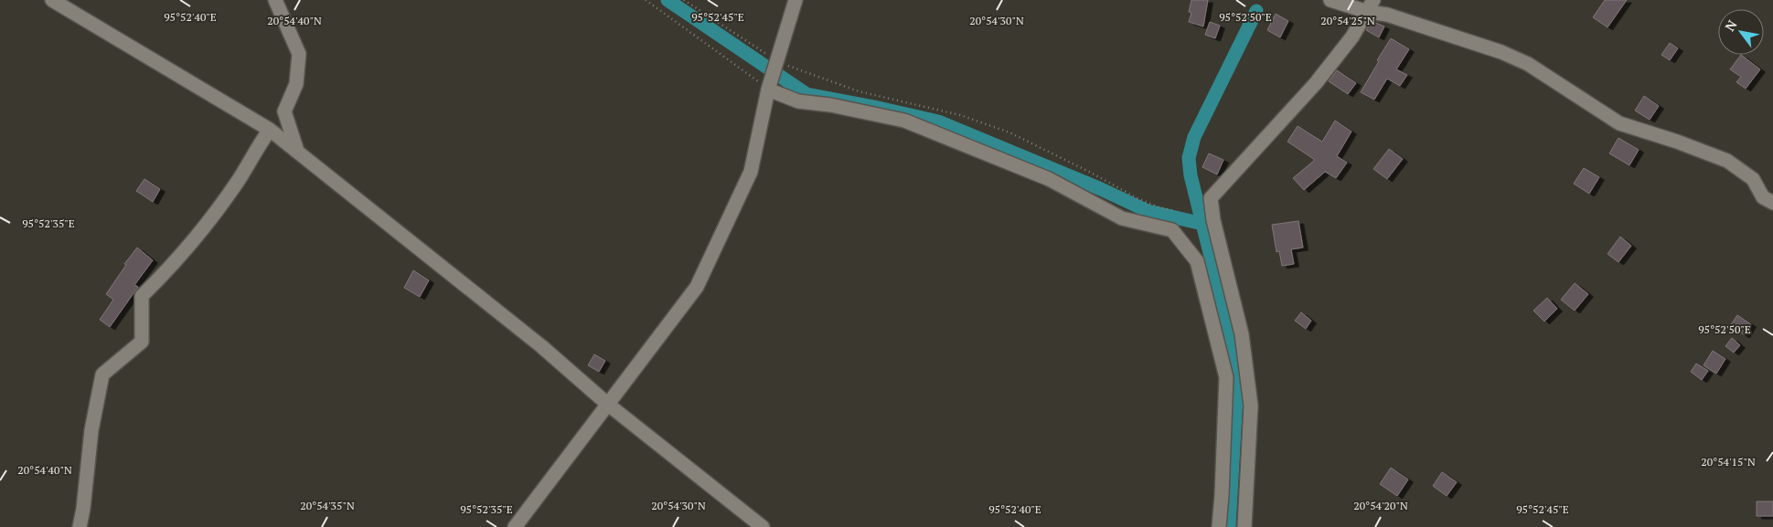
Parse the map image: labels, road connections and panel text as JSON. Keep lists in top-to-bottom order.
{
  "north": "top left",
  "coordinates": [
    "95°52'40\"E",
    "95°52'45\"E",
    "95°52'50\"E",
    "20°54'40\"N",
    "20°54'30\"N",
    "20°54'25\"N",
    "95°52'35\"E",
    "20°54'15\"N",
    "20°54'35\"N",
    "20°54'20\"N"
  ]
}
